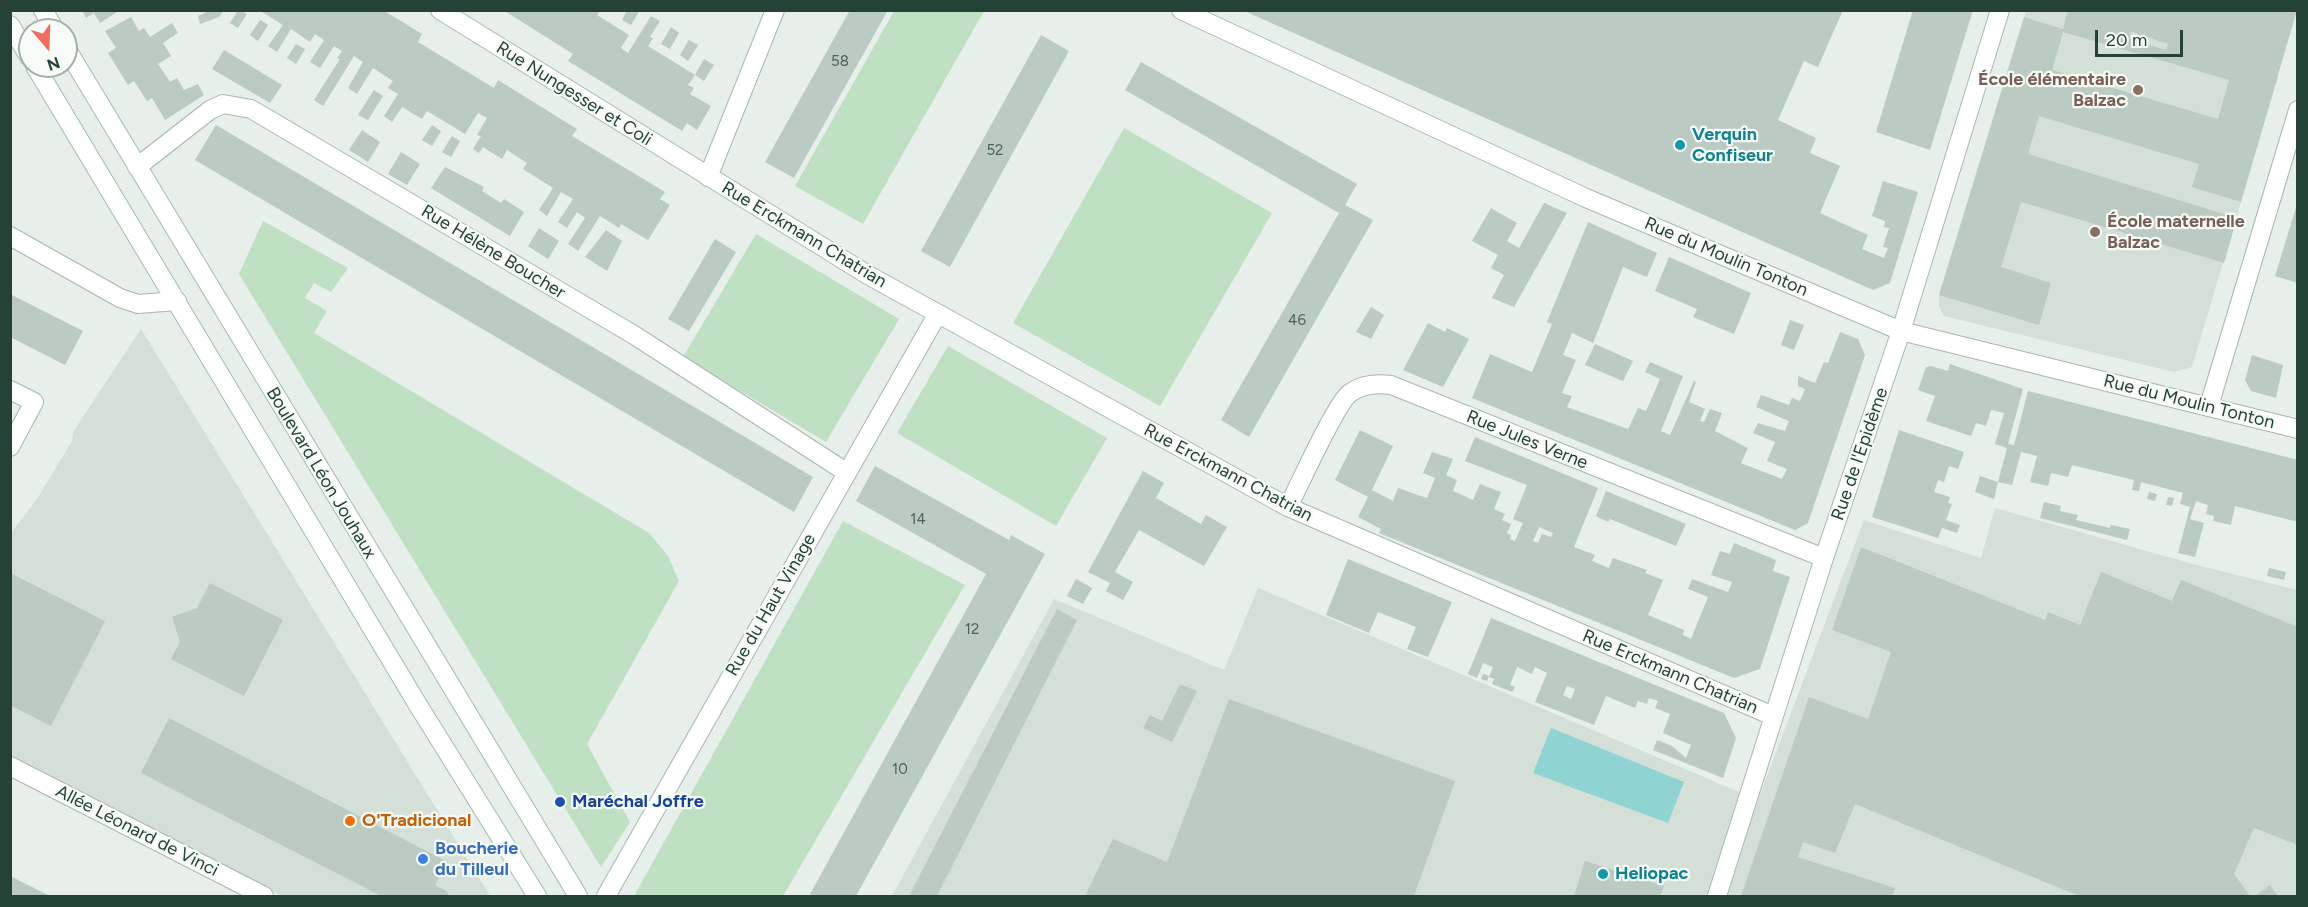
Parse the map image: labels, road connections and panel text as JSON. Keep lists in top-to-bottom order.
{
  "streets": {
    "street": [
      "Rue Nungesser et Coli",
      "Rue Erckmann Chatrian",
      "Rue Hélène Boucher",
      "Rue du Moulin Tonton",
      "Rue Jules Verne",
      "Rue de l'Epidème",
      "Boulevard Léon Jouhaux",
      "Rue du Haut Vinage",
      "Allée Léonard de Vinci"
    ]
  },
  "crossings": [
    ["Rue Nungesser et Coli", "Rue Erckmann Chatrian"],
    ["Rue Erckmann Chatrian", "Rue Jules Verne"],
    ["Rue Erckmann Chatrian", "Rue de l'Epidème"],
    ["Rue Erckmann Chatrian", "Rue du Haut Vinage"],
    ["Rue Hélène Boucher", "Boulevard Léon Jouhaux"],
    ["Rue Hélène Boucher", "Rue du Haut Vinage"],
    ["Rue du Moulin Tonton", "Rue de l'Epidème"],
    ["Rue Jules Verne", "Rue de l'Epidème"]
  ],
  "places": [
    "École élémentaire Balzac",
    "Verquin Confiseur",
    "École maternelle Balzac",
    "Maréchal Joffre",
    "O'Tradicional",
    "Boucherie du Tilleul",
    "Heliopac"
  ],
  "house_numbers": [
    "58",
    "52",
    "46",
    "14",
    "12",
    "10"
  ],
  "scale_bar": "20 m",
  "north": "bottom"
}
